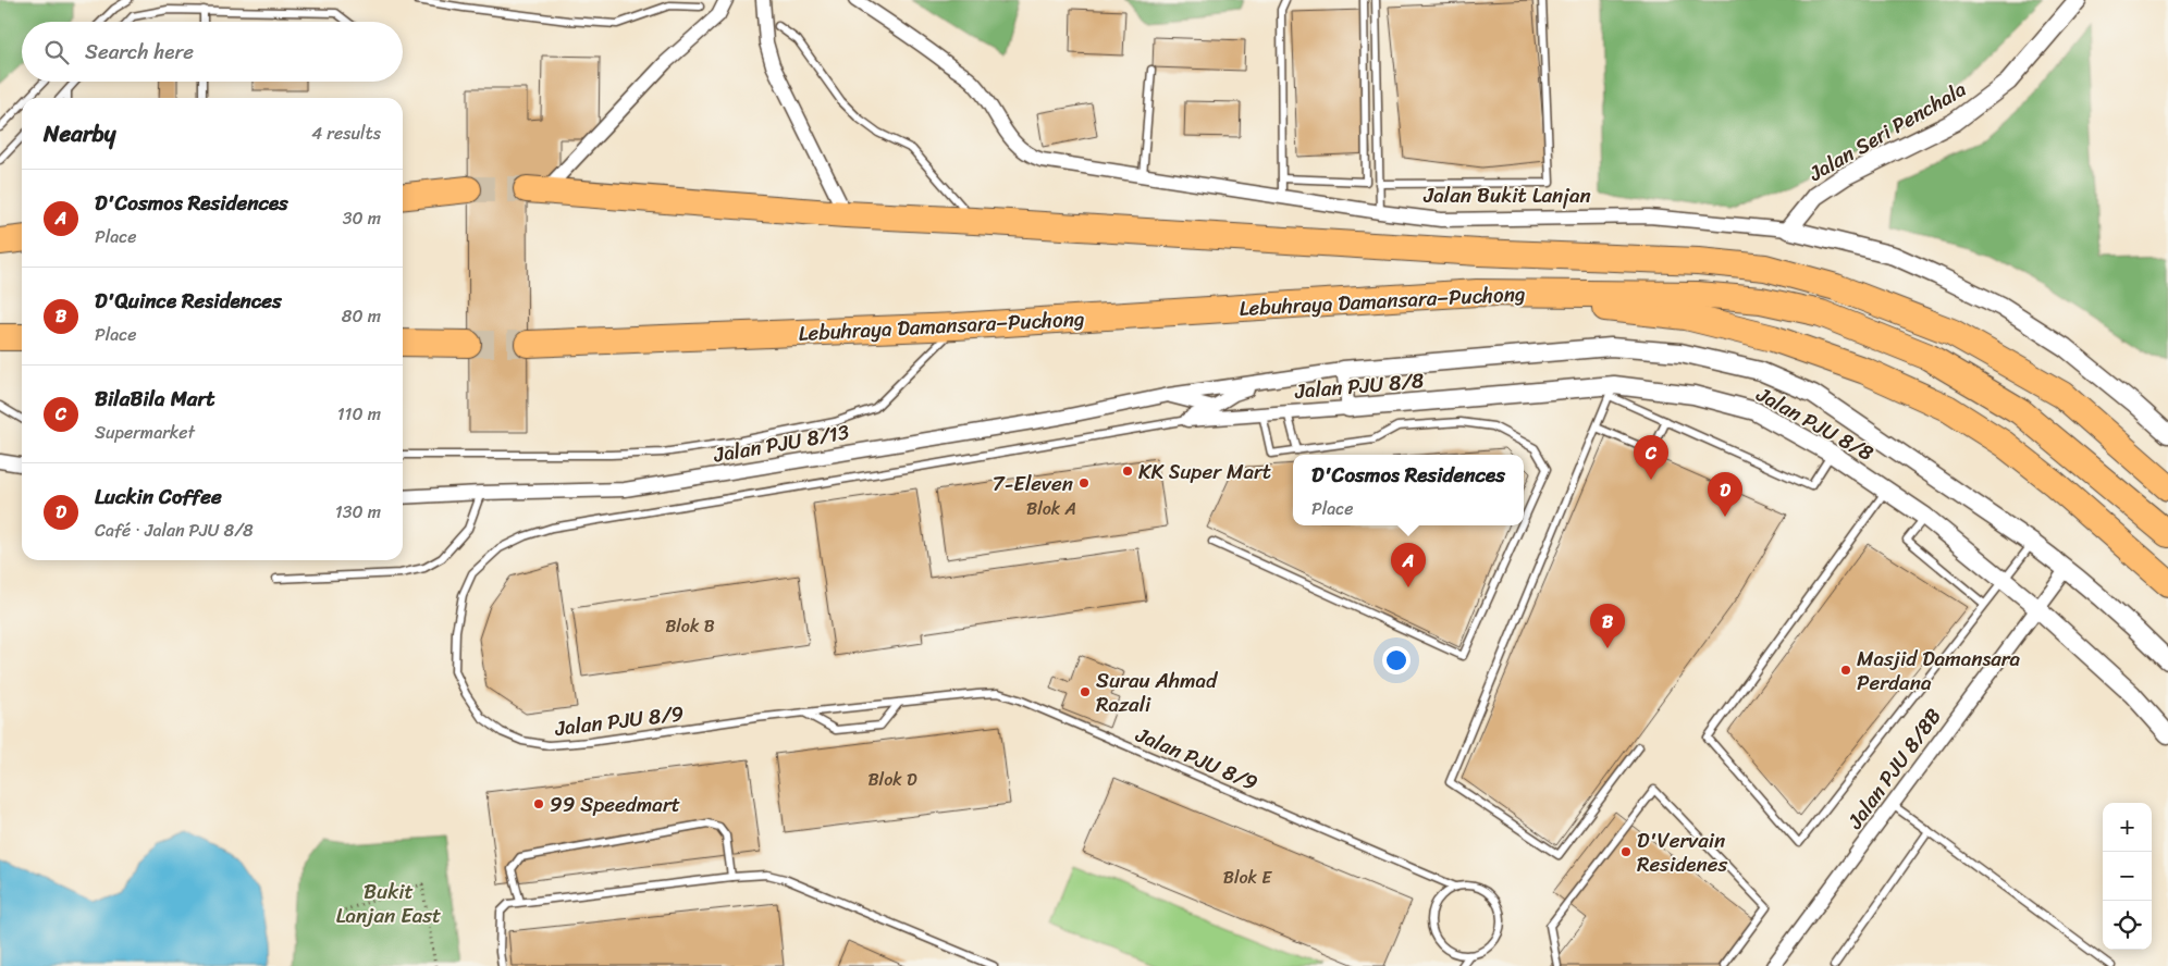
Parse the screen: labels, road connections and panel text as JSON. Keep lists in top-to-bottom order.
{
  "streets": {
    "highway": ["Lebuhraya Damansara–Puchong"],
    "street": [
      "Jalan Seri Penchala",
      "Jalan Bukit Lanjan",
      "Jalan PJU 8/8",
      "Jalan PJU 8/13",
      "Jalan PJU 8/8B"
    ],
    "lane": ["Jalan PJU 8/9"]
  },
  "crossings": [
    ["Jalan Seri Penchala", "Jalan Bukit Lanjan"],
    ["Jalan PJU 8/8", "Jalan PJU 8/13"],
    ["Jalan PJU 8/8", "Jalan PJU 8/9"],
    ["Jalan PJU 8/8", "Jalan PJU 8/8B"]
  ],
  "parks": ["Bukit Lanjan East"],
  "places": [
    "KK Super Mart",
    "7-Eleven",
    "Masjid Damansara Perdana",
    "Surau Ahmad Razali",
    "99 Speedmart",
    "D'Vervain Residenes"
  ],
  "house_numbers": [
    "Blok A",
    "Blok B",
    "Blok D",
    "Blok E"
  ],
  "page": {
    "search": "Search here",
    "heading": ["Nearby", "4 results"],
    "list": [
      {
        "mark": "A",
        "name": "D'Cosmos Residences",
        "note": "Place",
        "value": "30 m"
      },
      {
        "mark": "B",
        "name": "D'Quince Residences",
        "note": "Place",
        "value": "80 m"
      },
      {
        "mark": "C",
        "name": "BilaBila Mart",
        "note": "Supermarket",
        "value": "110 m"
      },
      {
        "mark": "D",
        "name": "Luckin Coffee",
        "note": "Café · Jalan PJU 8/8",
        "value": "130 m"
      }
    ],
    "pins": [
      "C",
      "D",
      "A",
      "B"
    ],
    "popup": ["D'Cosmos Residences", "Place"],
    "map_buttons": ["+", "−"]
  }
}
